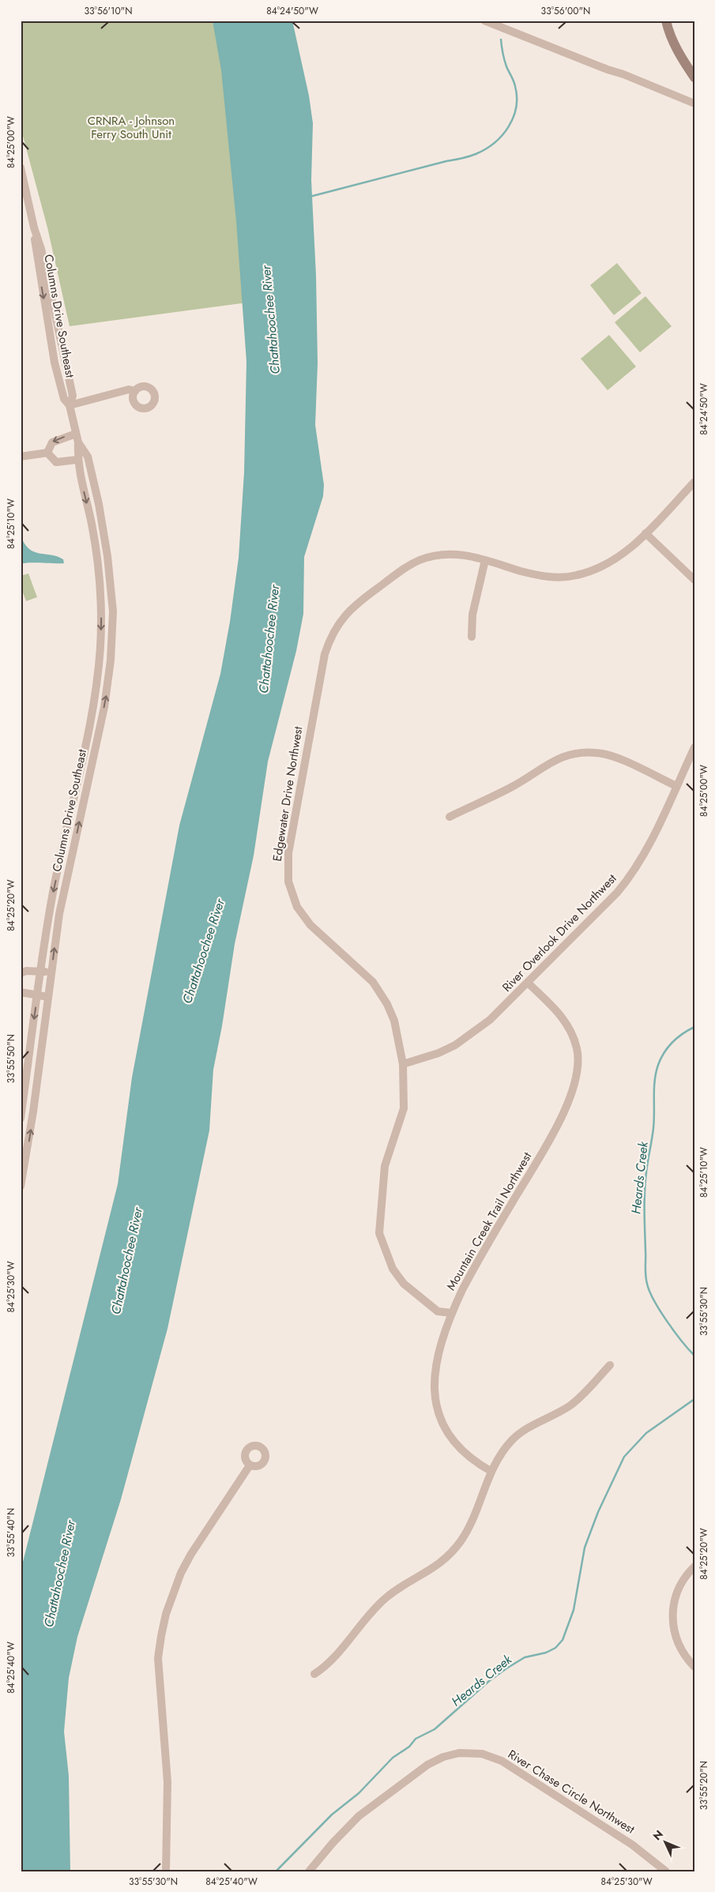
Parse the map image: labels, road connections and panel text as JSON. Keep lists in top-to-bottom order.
{
  "streets": {
    "street": [
      "Columns Drive Southeast",
      "Edgewater Drive Northwest",
      "River Overlook Drive Northwest",
      "Mountain Creek Trail Northwest",
      "River Chase Circle Northwest"
    ]
  },
  "crossings": [
    ["Edgewater Drive Northwest", "River Overlook Drive Northwest"],
    ["Edgewater Drive Northwest", "Mountain Creek Trail Northwest"],
    ["River Overlook Drive Northwest", "Mountain Creek Trail Northwest"]
  ],
  "water": ["Chattahoochee River", "Heards Creek"],
  "parks": ["CRNRA - Johnson Ferry South Unit"],
  "north": "top left",
  "coordinates": [
    "33°56'10\"N",
    "84°24'50\"W",
    "33°56'00\"N",
    "84°25'00\"W",
    "84°25'10\"W",
    "84°25'20\"W",
    "33°55'50\"N",
    "84°25'30\"W",
    "33°55'30\"N",
    "33°55'40\"N",
    "84°25'40\"W",
    "33°55'20\"N"
  ]
}
